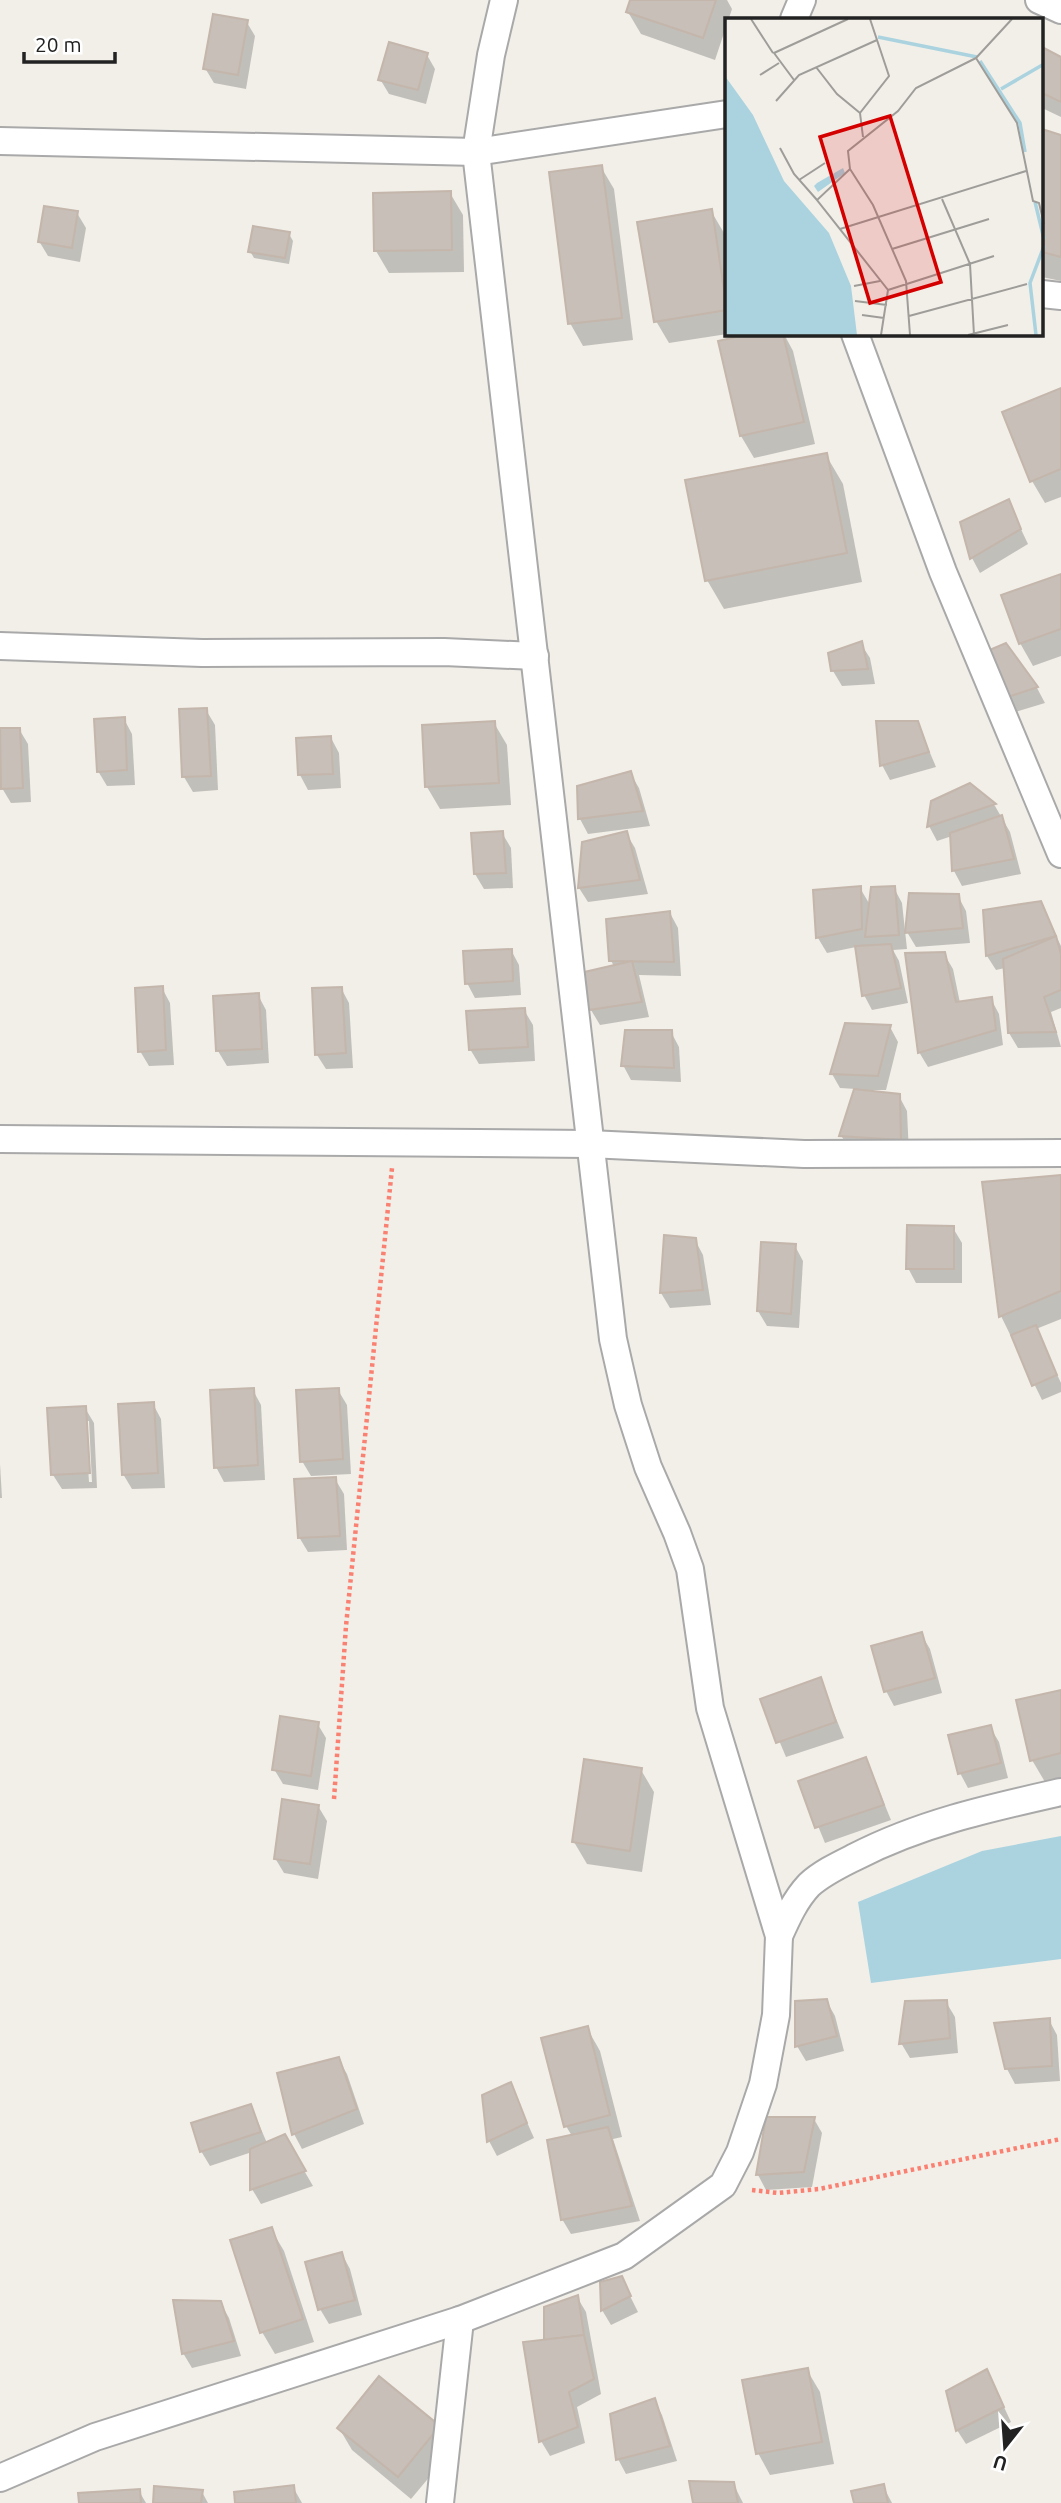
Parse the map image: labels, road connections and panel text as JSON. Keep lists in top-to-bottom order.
{
  "scale_bar": "20 m",
  "north": "bottom"
}
